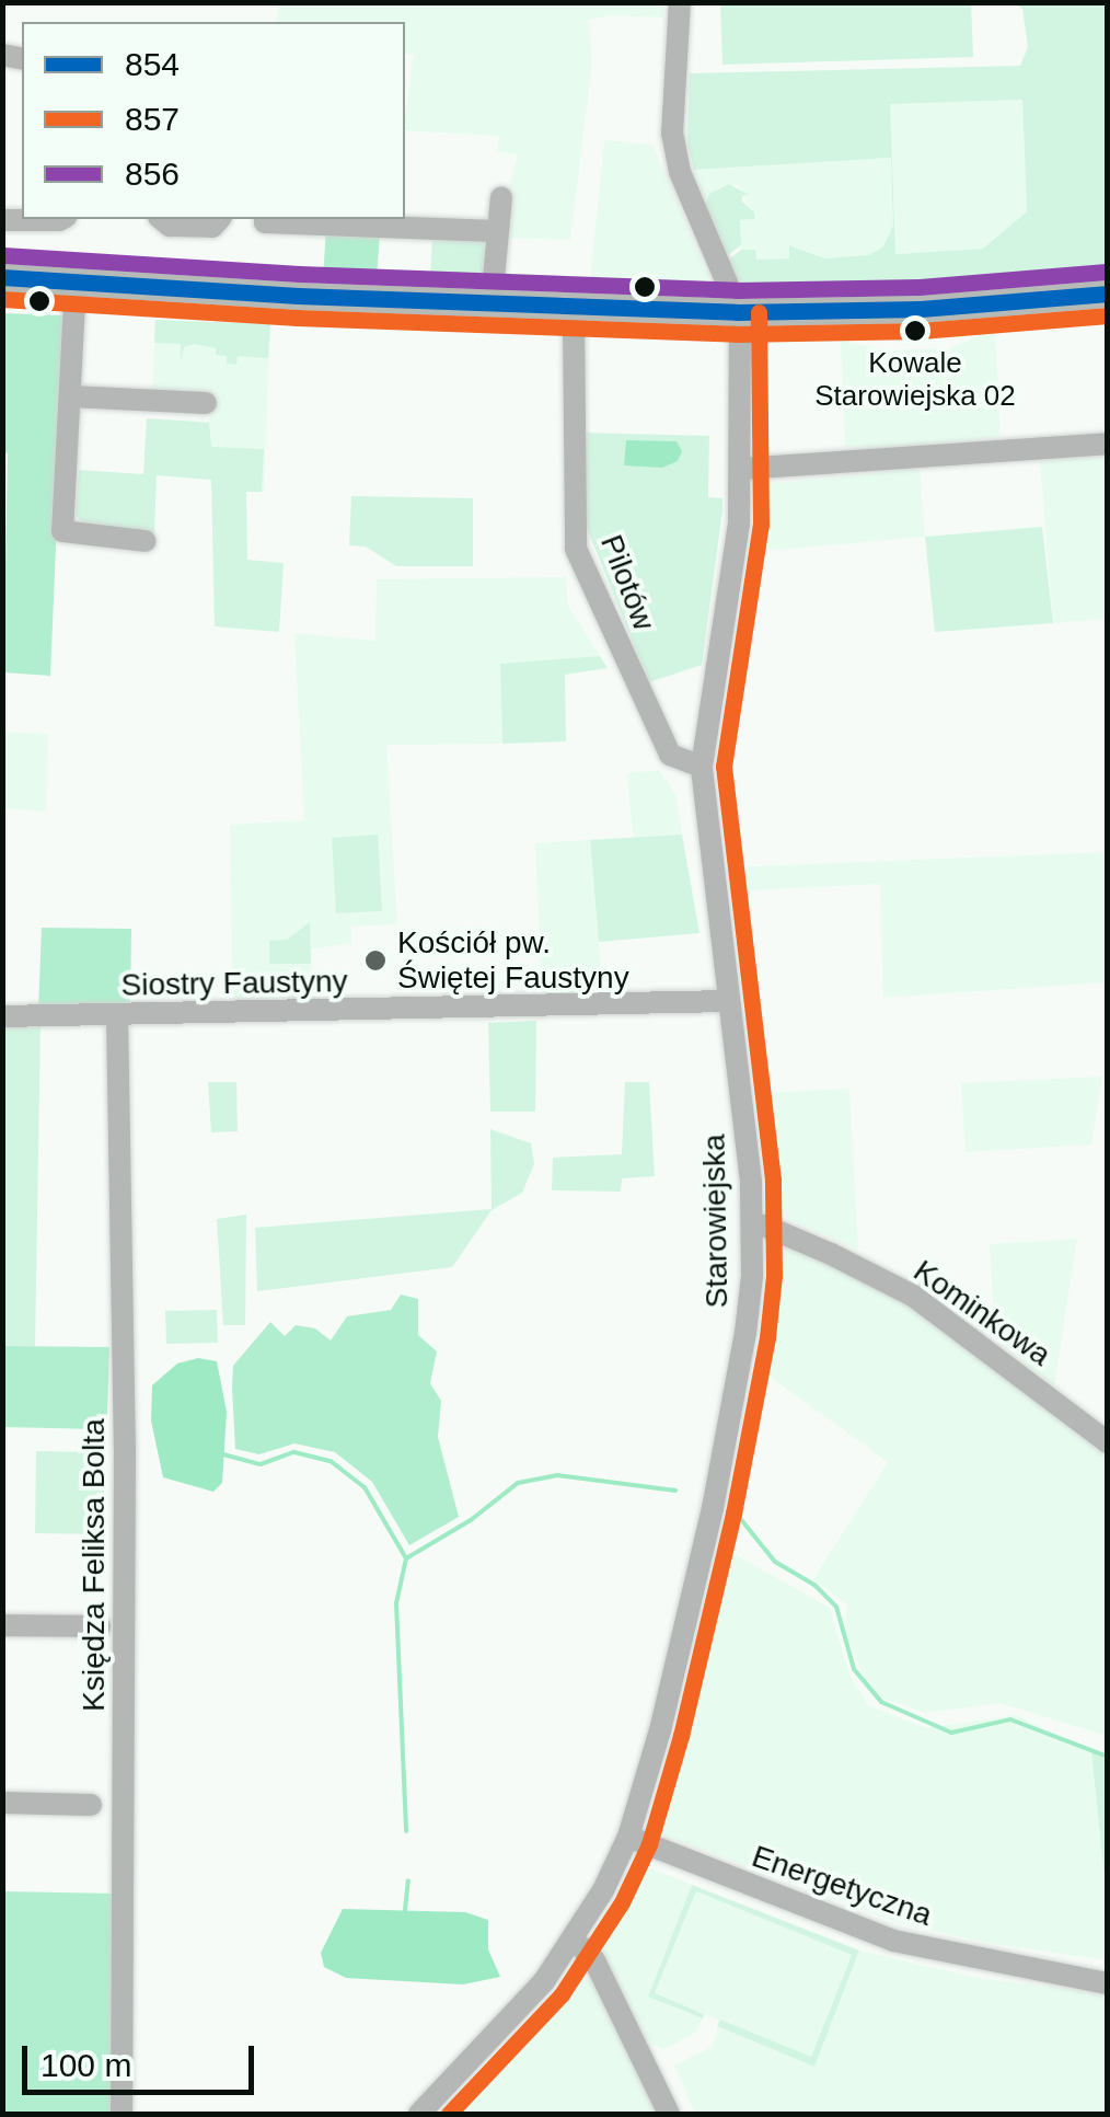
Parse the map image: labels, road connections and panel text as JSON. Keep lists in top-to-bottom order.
{
  "streets": {
    "street": [
      "Pilotów",
      "Siostry Faustyny",
      "Starowiejska",
      "Kominkowa",
      "Księdza Feliksa Bolta",
      "Energetyczna"
    ]
  },
  "crossings": [
    ["Pilotów", "Starowiejska"],
    ["Siostry Faustyny", "Starowiejska"],
    ["Siostry Faustyny", "Księdza Feliksa Bolta"],
    ["Starowiejska", "Kominkowa"],
    ["Starowiejska", "Energetyczna"]
  ],
  "places": ["Kowale Starowiejska 02", "Kościół pw. Świętej Faustyny"],
  "lines": ["transit line 856", "transit line 854", "transit line 857"],
  "legend": ["854", "857", "856"],
  "scale_bar": "100 m"
}
